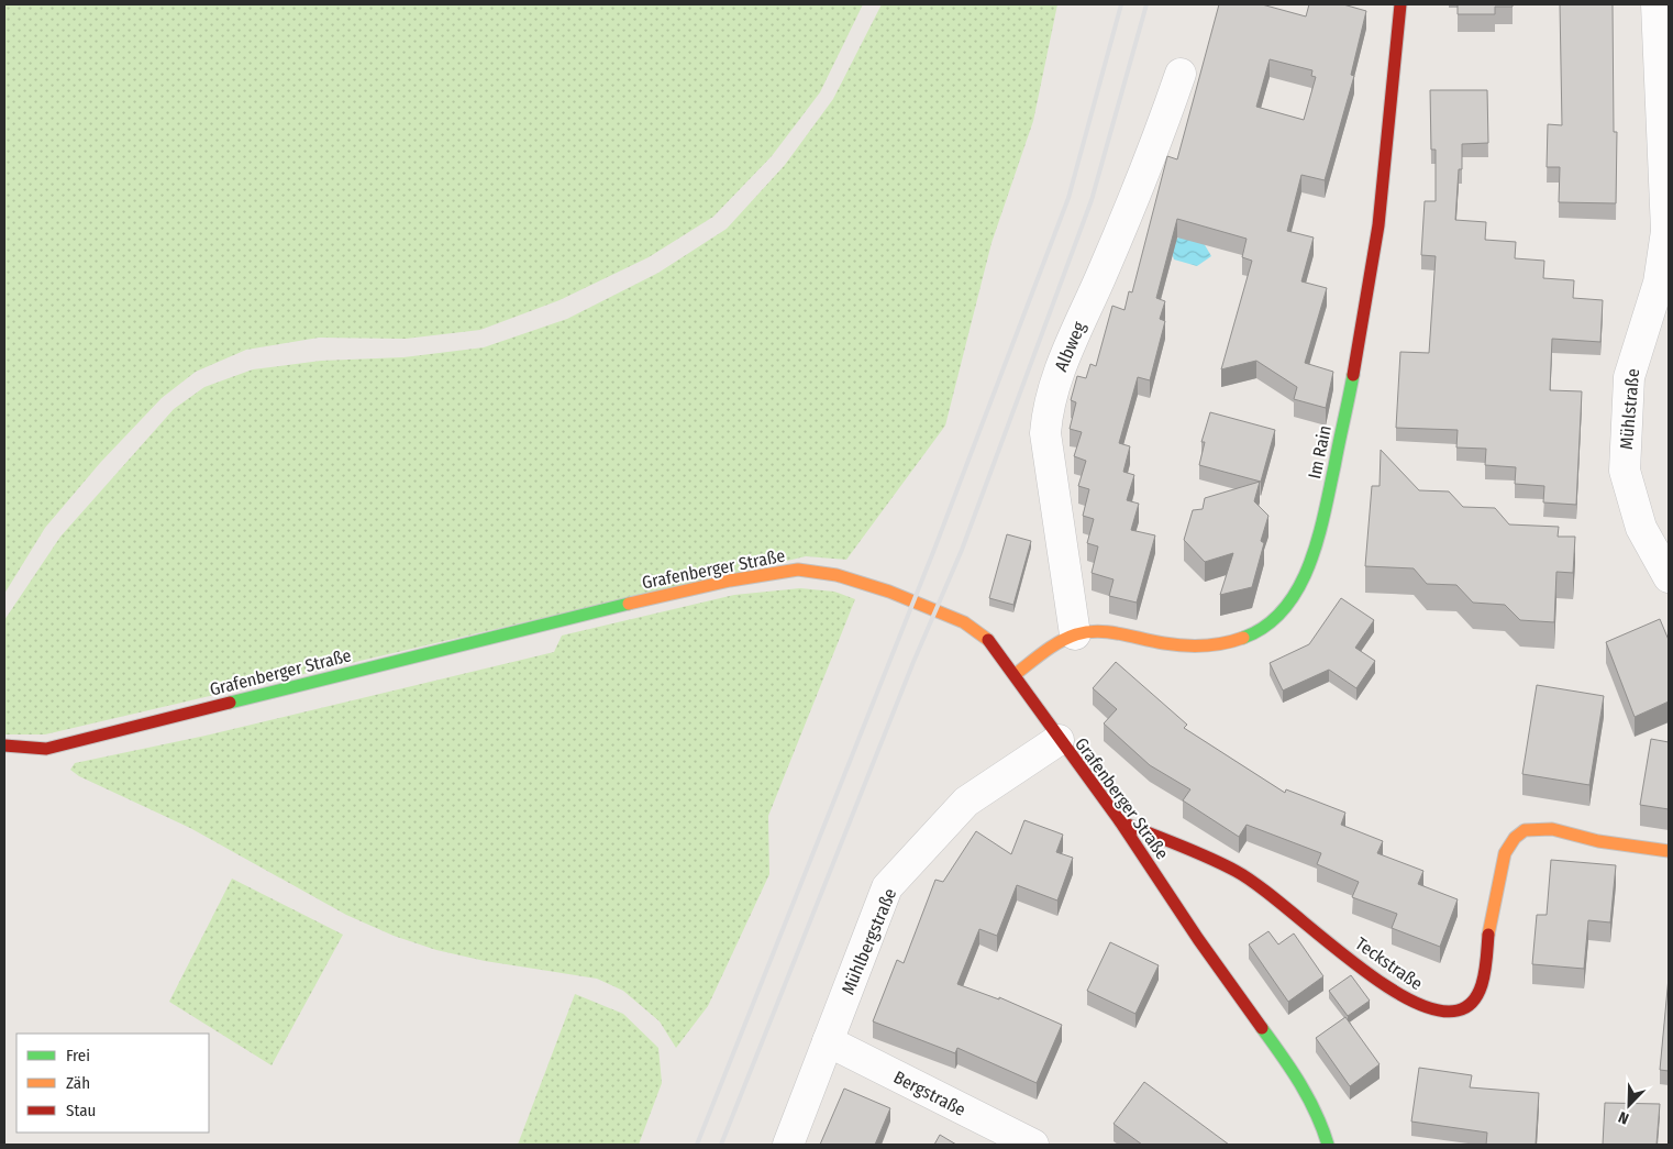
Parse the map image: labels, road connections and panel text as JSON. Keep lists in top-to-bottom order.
{
  "streets": {
    "street": [
      "Albweg",
      "Mühlstraße",
      "Im Rain",
      "Grafenberger Straße",
      "Mühlbergstraße",
      "Teckstraße",
      "Bergstraße"
    ]
  },
  "crossings": [
    ["Albweg", "Im Rain"],
    ["Im Rain", "Grafenberger Straße"],
    ["Grafenberger Straße", "Mühlbergstraße"],
    ["Grafenberger Straße", "Teckstraße"],
    ["Mühlbergstraße", "Bergstraße"]
  ],
  "legend": ["Frei", "Zäh", "Stau"],
  "north": "bottom left"
}
